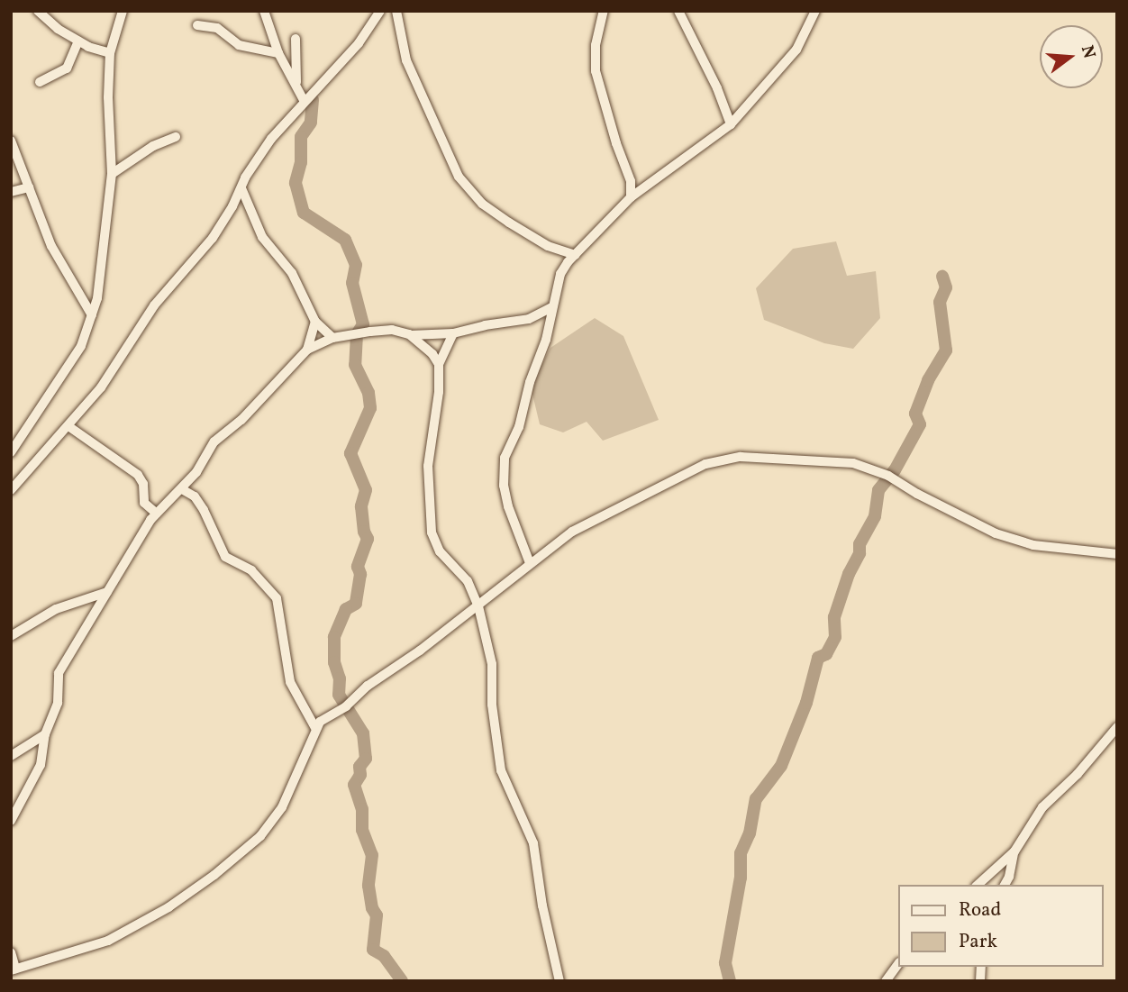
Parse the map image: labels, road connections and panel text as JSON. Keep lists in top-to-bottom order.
{
  "legend": ["Road", "Park"],
  "north": "right"
}
